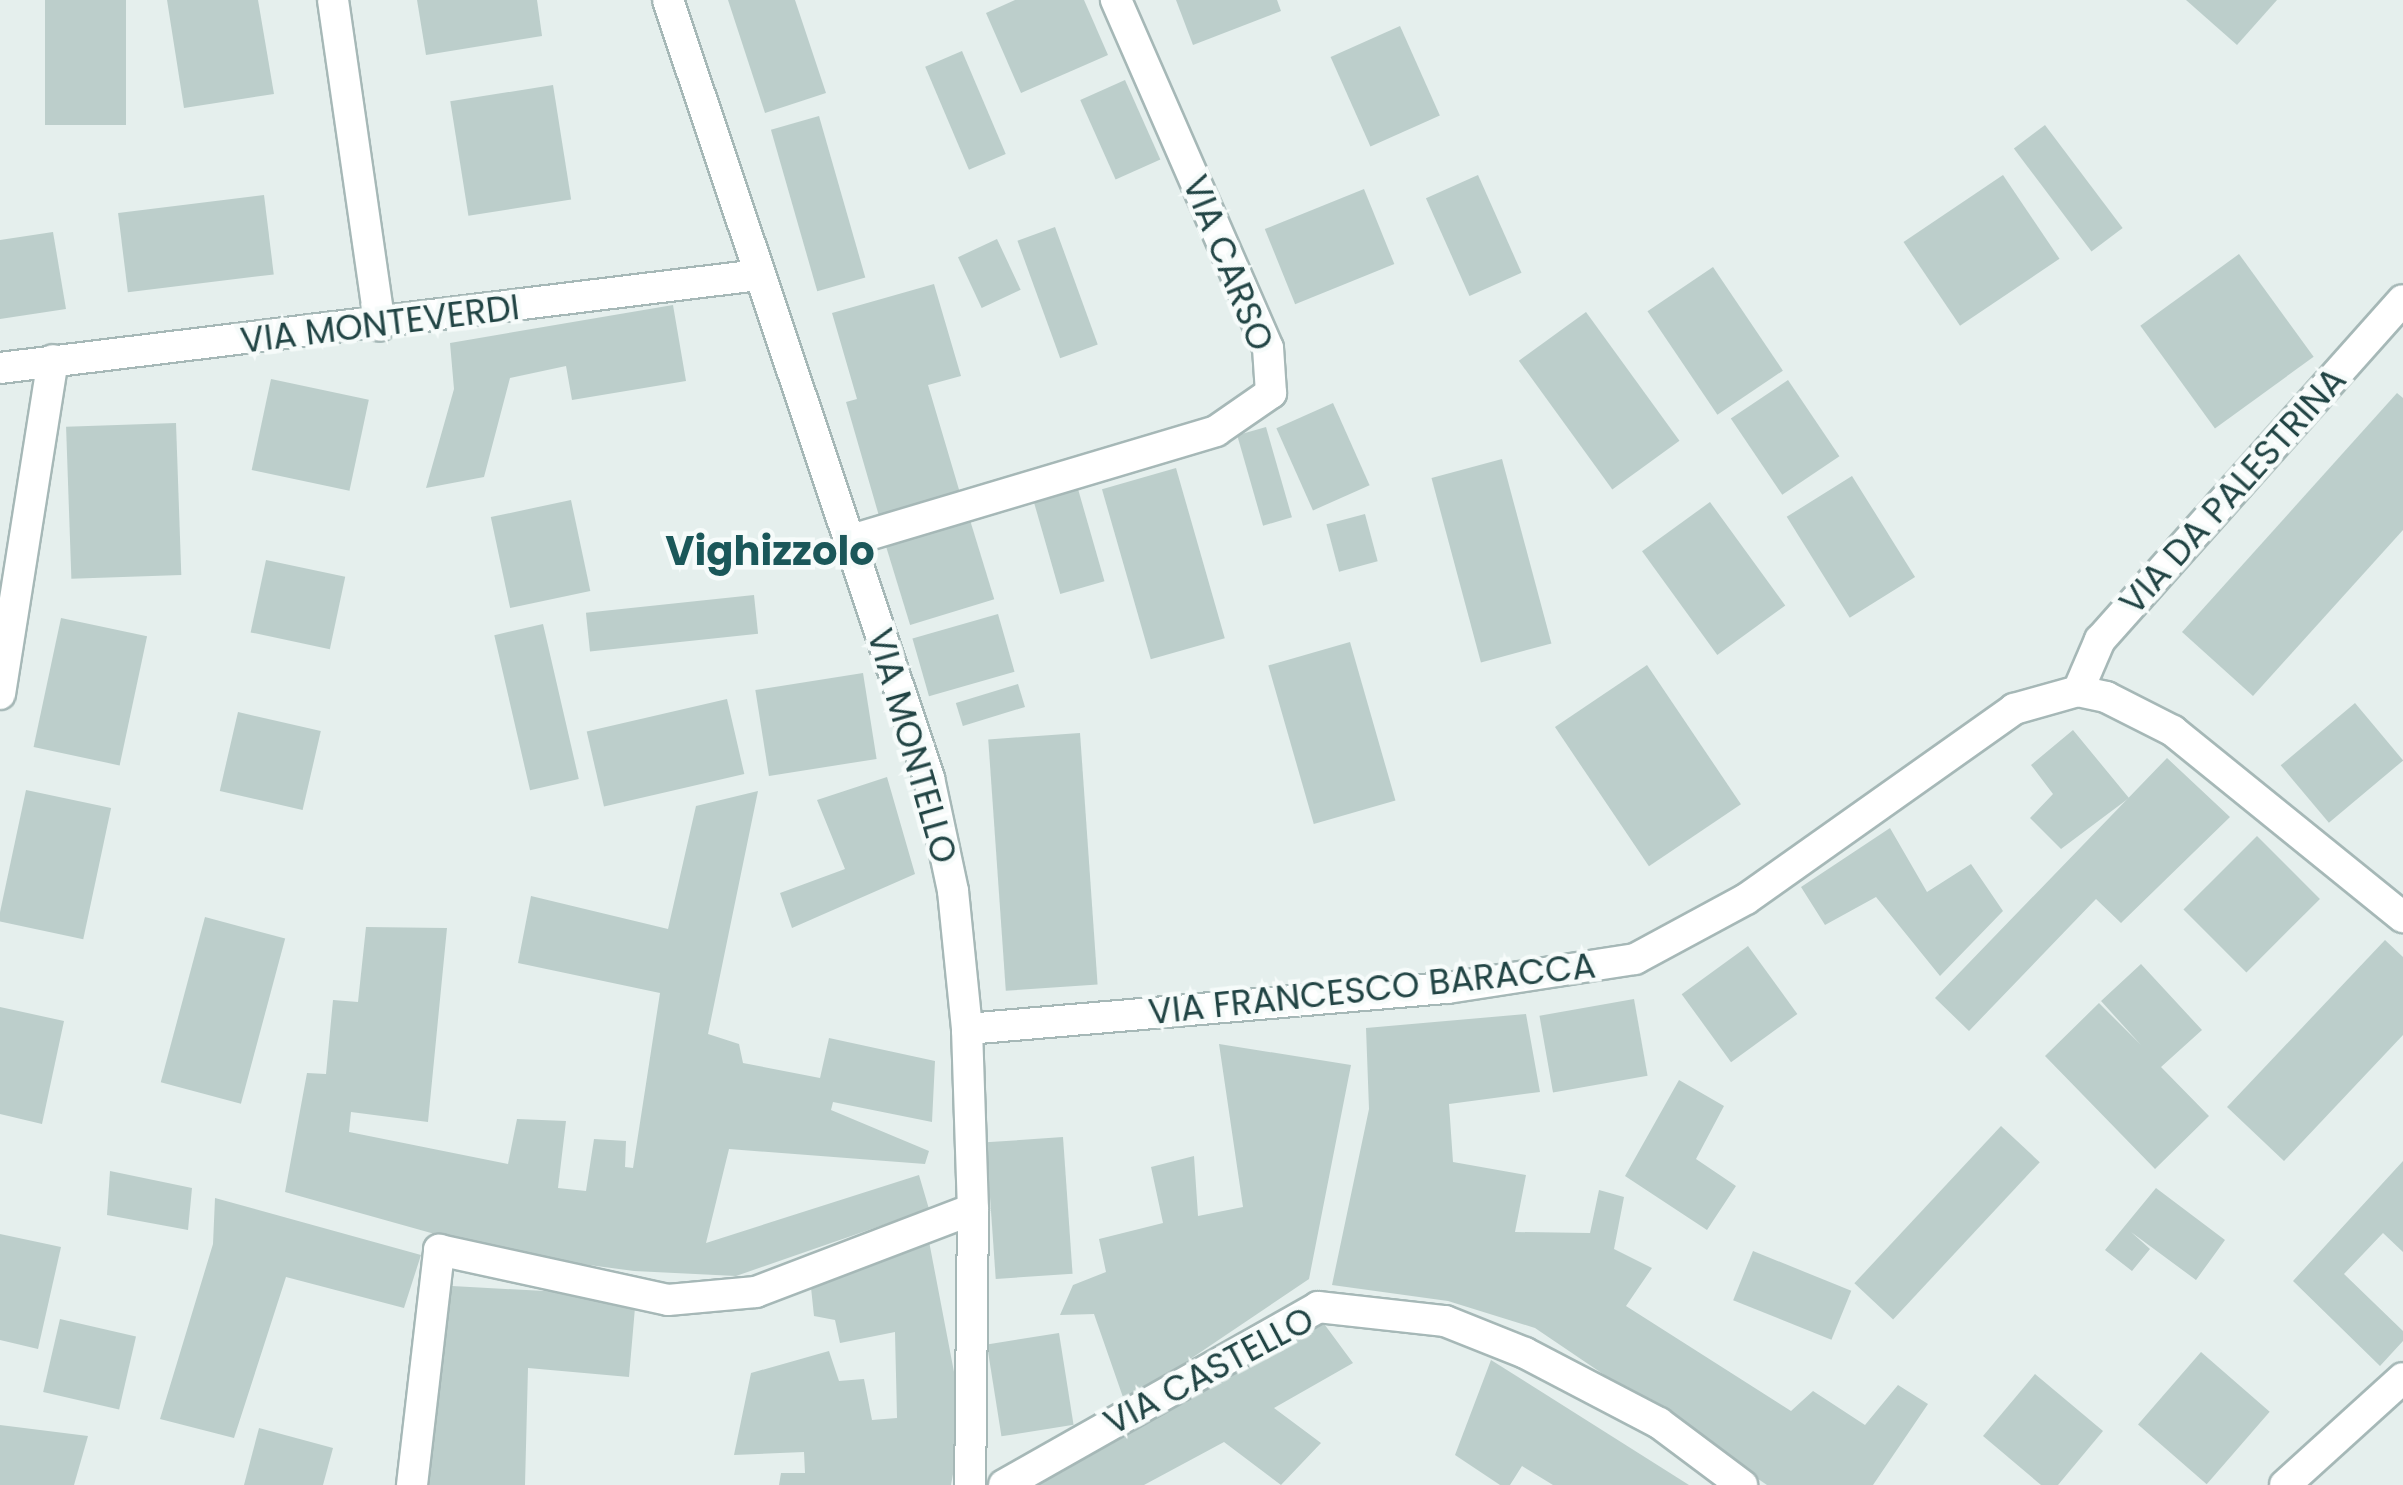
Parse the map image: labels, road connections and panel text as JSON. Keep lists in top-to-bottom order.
{
  "streets": {
    "street": [
      "VIA CARSO",
      "VIA MONTEVERDI",
      "VIA DA PALESTRINA",
      "VIA MONTELLO",
      "VIA FRANCESCO BARACCA",
      "VIA CASTELLO"
    ]
  },
  "crossings": [
    ["VIA CARSO", "VIA MONTELLO"],
    ["VIA MONTEVERDI", "VIA MONTELLO"],
    ["VIA DA PALESTRINA", "VIA FRANCESCO BARACCA"],
    ["VIA MONTELLO", "VIA FRANCESCO BARACCA"]
  ],
  "districts": ["Vighizzolo"]
}
